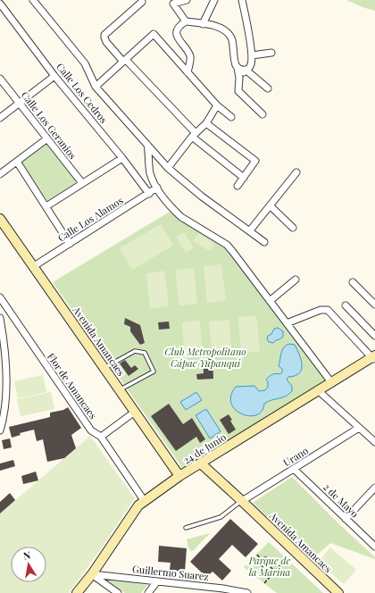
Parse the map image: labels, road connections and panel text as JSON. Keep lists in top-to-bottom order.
{
  "streets": {
    "street": [
      "Calle Los Cedros",
      "Calle Los Geranios",
      "Calle Los Alamos",
      "Avenida Amancaes",
      "Flor de Amancaes",
      "24 de Junio",
      "Urano",
      "2 de Mayo",
      "Guillermo Suarez"
    ]
  },
  "crossings": [
    ["Calle Los Cedros", "Calle Los Alamos"],
    ["Calle Los Alamos", "Avenida Amancaes"],
    ["Avenida Amancaes", "24 de Junio"],
    ["Avenida Amancaes", "Urano"],
    ["Flor de Amancaes", "24 de Junio"],
    ["24 de Junio", "Guillermo Suarez"],
    ["Urano", "2 de Mayo"]
  ],
  "parks": ["Club Metropolitano Cápac Yupanqui", "Parque de la Marina"],
  "north": "top"
}
